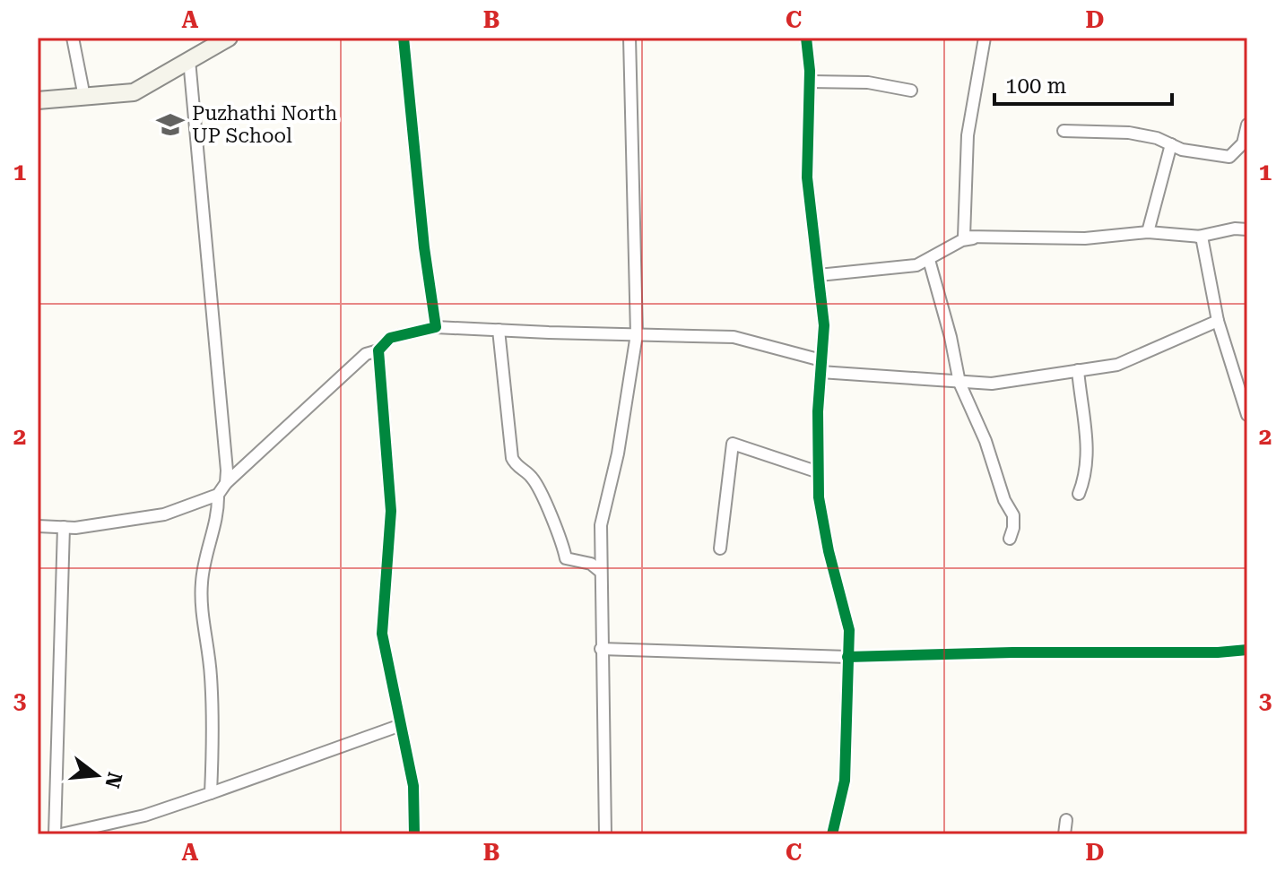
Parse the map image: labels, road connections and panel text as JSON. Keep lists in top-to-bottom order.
{
  "places": {
    "school or university": ["Puzhathi North UP School"]
  },
  "scale_bar": "100 m",
  "north": "right",
  "grid": {
    "columns": [
      "A",
      "B",
      "C",
      "D"
    ],
    "rows": ["1", "2", "3"]
  }
}
